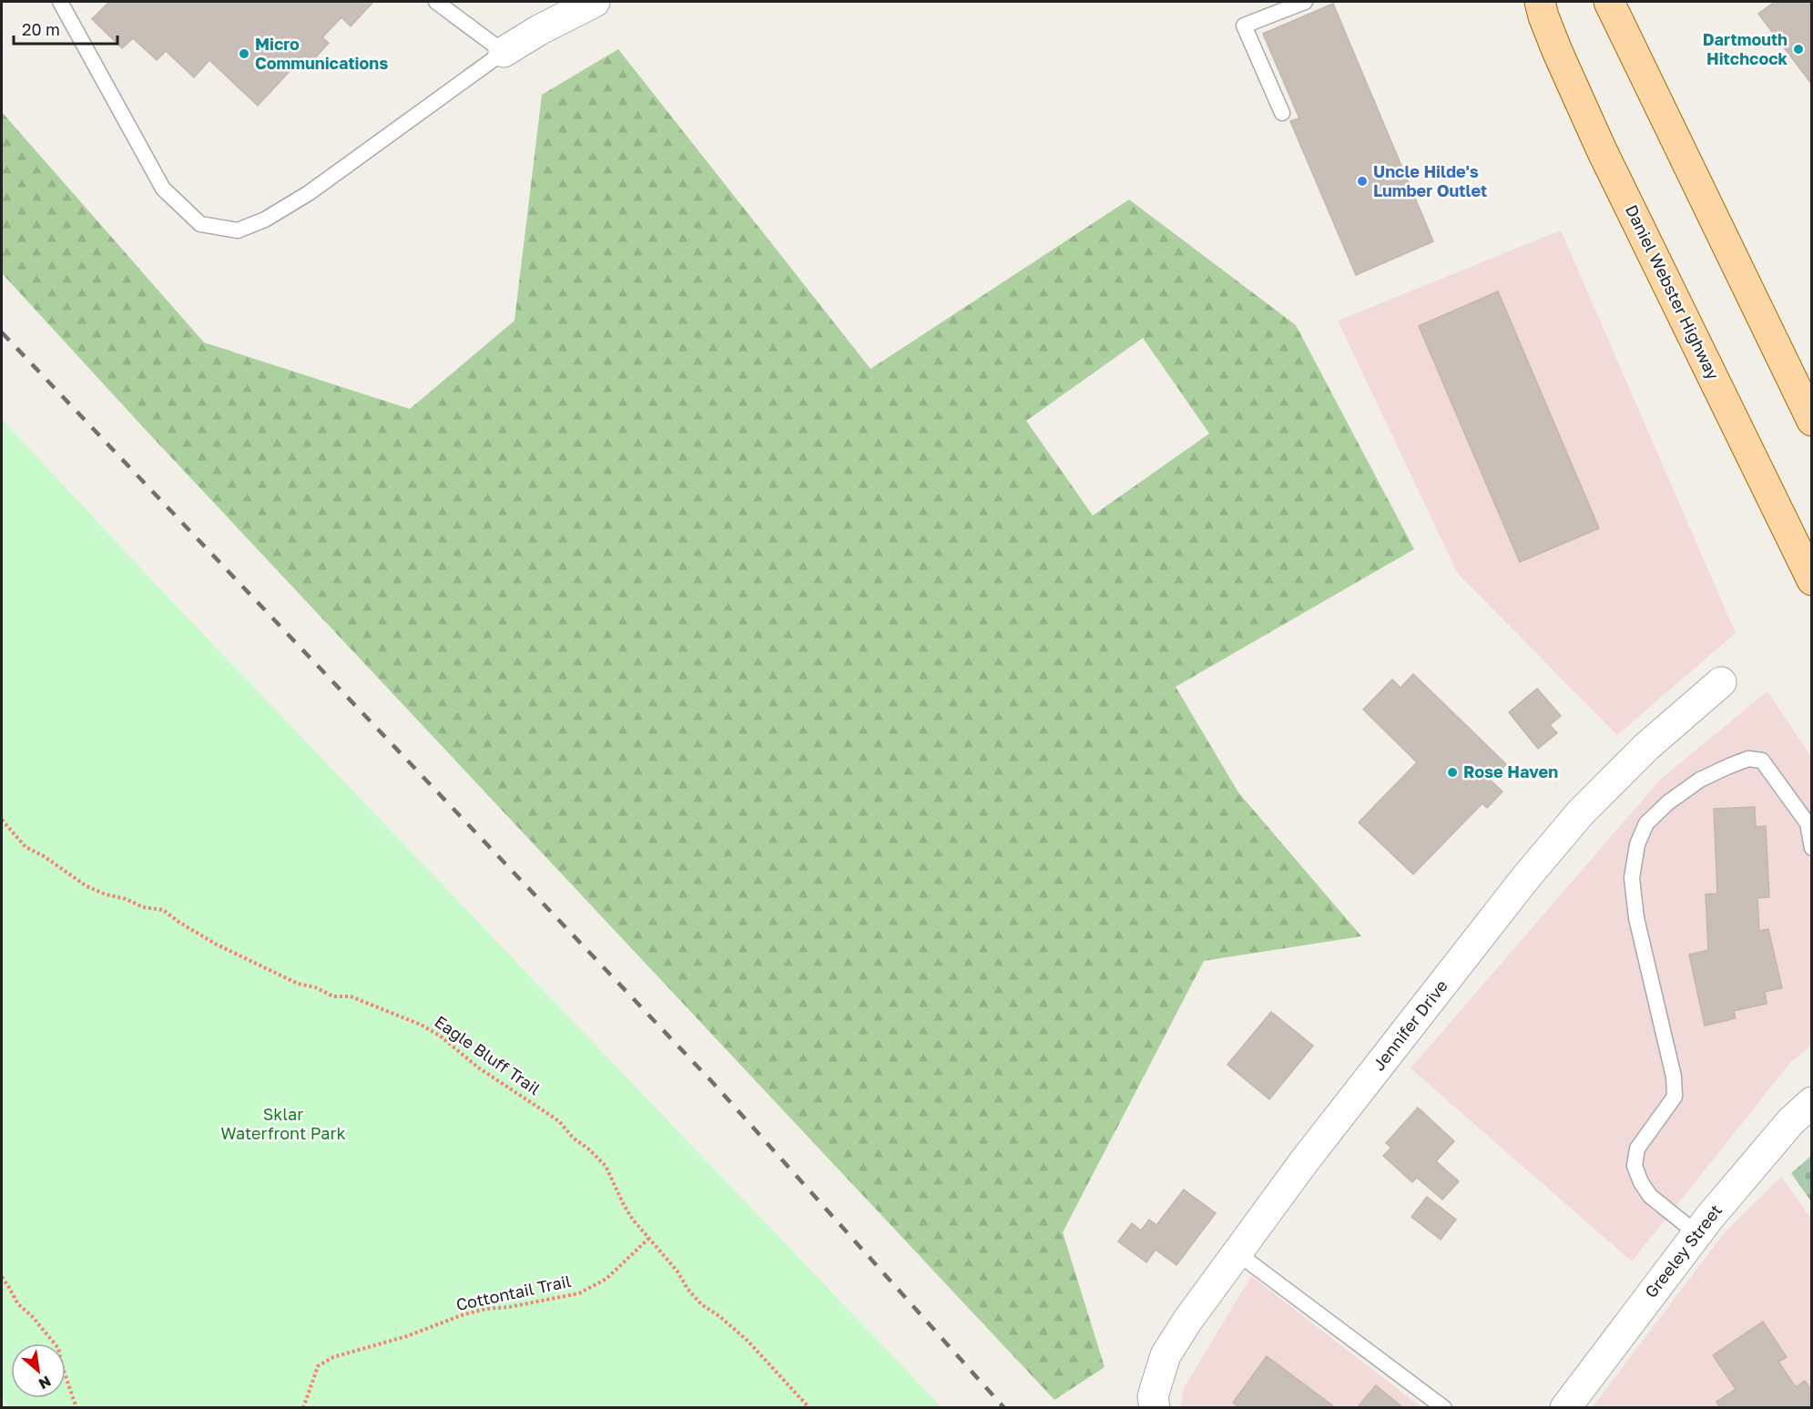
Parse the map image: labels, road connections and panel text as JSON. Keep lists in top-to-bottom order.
{
  "streets": {
    "main road": ["Daniel Webster Highway"],
    "street": ["Jennifer Drive", "Greeley Street"],
    "path": ["Eagle Bluff Trail", "Cottontail Trail"]
  },
  "crossings": [
    ["Eagle Bluff Trail", "Cottontail Trail"]
  ],
  "parks": ["Sklar Waterfront Park"],
  "places": [
    "Dartmouth Hitchcock",
    "Micro Communications",
    "Uncle Hilde's Lumber Outlet",
    "Rose Haven"
  ],
  "scale_bar": "20 m",
  "north": "bottom right"
}
